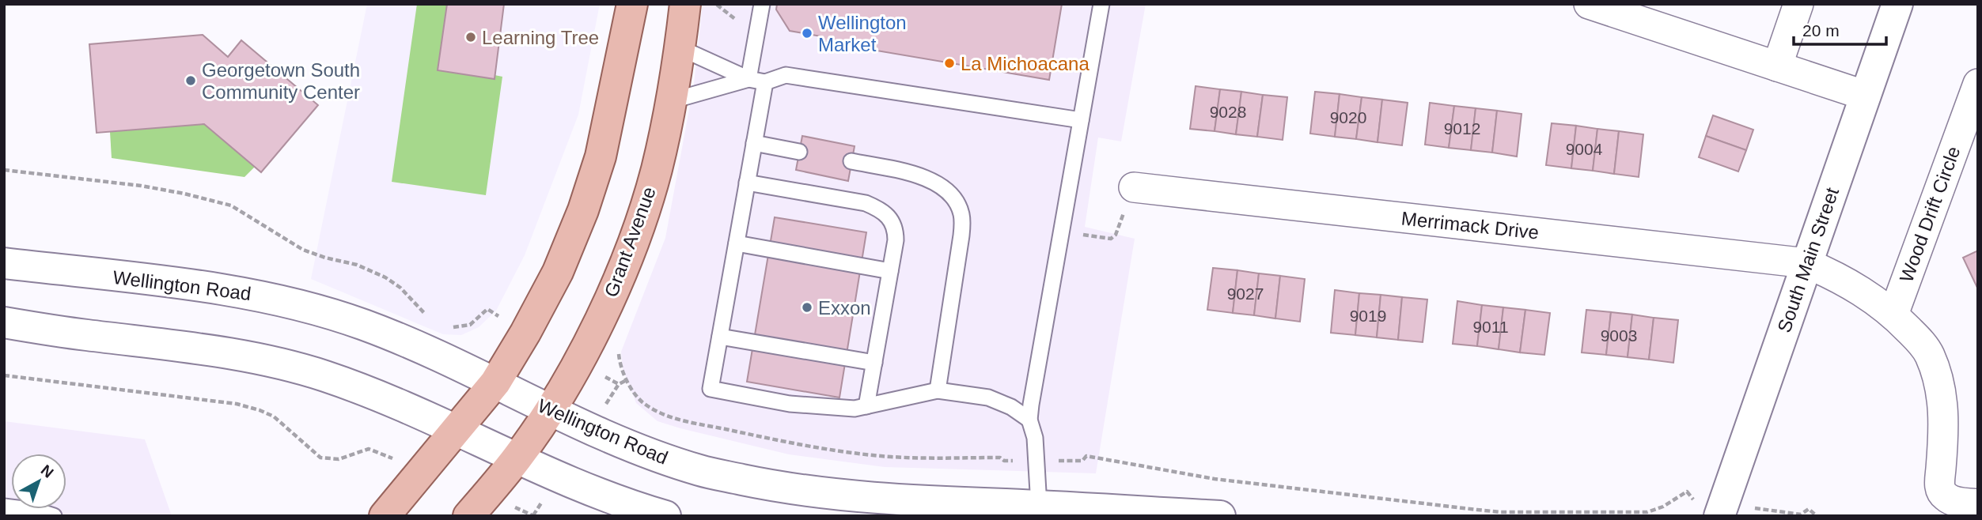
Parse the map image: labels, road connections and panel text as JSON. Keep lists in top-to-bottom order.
{
  "streets": {
    "main road": ["Grant Avenue", "South Main Street", "Wellington Road"],
    "street": ["Wood Drift Circle", "Merrimack Drive"]
  },
  "crossings": [
    ["Merrimack Drive", "South Main Street"],
    ["Grant Avenue", "Wellington Road"]
  ],
  "places": [
    "Wellington Market",
    "Learning Tree",
    "La Michoacana",
    "Georgetown South Community Center",
    "Exxon"
  ],
  "house_numbers": [
    "9028",
    "9020",
    "9012",
    "9004",
    "9027",
    "9019",
    "9011",
    "9003"
  ],
  "scale_bar": "20 m",
  "north": "top right"
}
